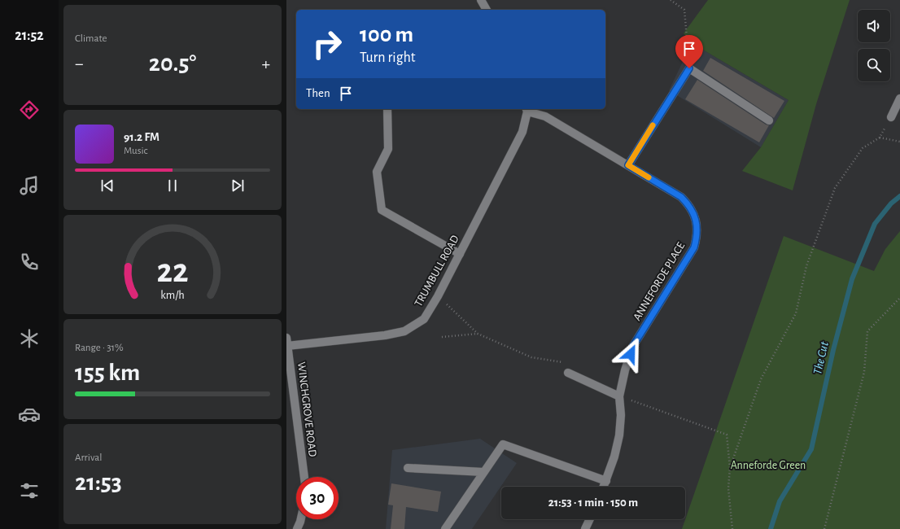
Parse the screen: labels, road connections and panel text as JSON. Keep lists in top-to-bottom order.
{
  "streets": {
    "street": ["TRUMBULL ROAD", "ANNEFORDE PLACE", "WINCHGROVE ROAD"]
  },
  "crossings": [
    ["TRUMBULL ROAD", "ANNEFORDE PLACE"],
    ["TRUMBULL ROAD", "WINCHGROVE ROAD"]
  ],
  "water": ["The Cut"],
  "parks": ["Anneforde Green"],
  "page": {
    "tabs": "21:52",
    "tile": [
      "Climate",
      ["Range · 31%", "155 km"],
      ["Arrival", "21:53"]
    ],
    "turn": ["100 m", "Turn right"],
    "heat": ["−", "20.5°", "+"],
    "then": "Then",
    "song": ["91.2 FM", "Music"],
    "limit": "30",
    "trip": "21:53 · 1 min · 150 m",
    "gauge": ["22", "km/h"]
  }
}
